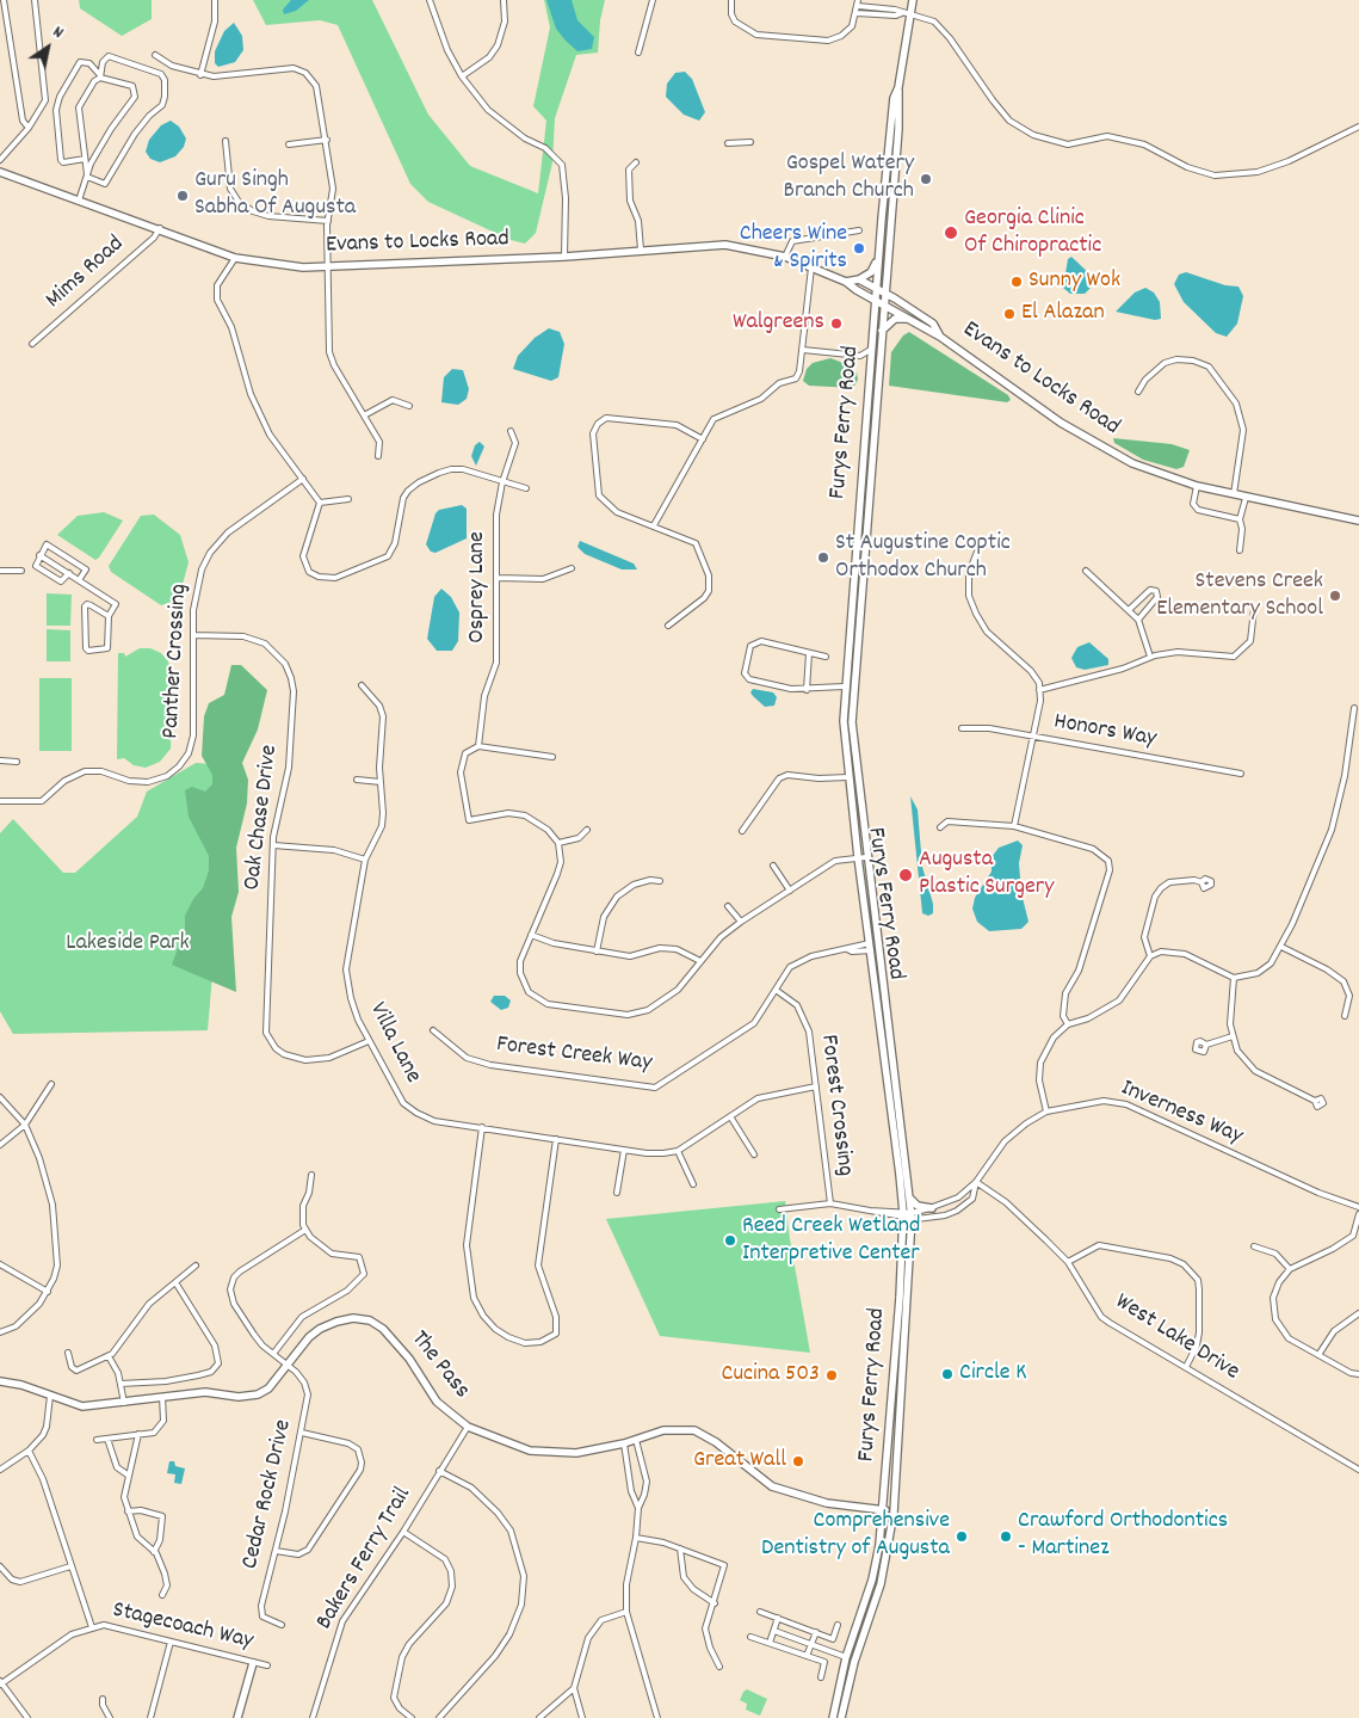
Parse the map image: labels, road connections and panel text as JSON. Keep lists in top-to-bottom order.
{
  "streets": {
    "main road": ["Evans to Locks Road", "Furys Ferry Road", "The Pass"],
    "street": [
      "Mims Road",
      "Osprey Lane",
      "Panther Crossing",
      "Honors Way",
      "Oak Chase Drive",
      "Villa Lane",
      "Forest Creek Way",
      "Forest Crossing",
      "Inverness Way",
      "West Lake Drive",
      "Cedar Rock Drive",
      "Bakers Ferry Trail",
      "Stagecoach Way"
    ]
  },
  "crossings": [
    ["Evans to Locks Road", "Mims Road"],
    ["Evans to Locks Road", "Furys Ferry Road"],
    ["Furys Ferry Road", "Forest Creek Way"],
    ["Furys Ferry Road", "Inverness Way"],
    ["Furys Ferry Road", "The Pass"],
    ["Panther Crossing", "Oak Chase Drive"],
    ["Oak Chase Drive", "Villa Lane"],
    ["Villa Lane", "Forest Crossing"],
    ["Forest Creek Way", "Forest Crossing"],
    ["Forest Crossing", "Inverness Way"],
    ["Inverness Way", "West Lake Drive"],
    ["The Pass", "Cedar Rock Drive"],
    ["The Pass", "Bakers Ferry Trail"]
  ],
  "parks": ["Lakeside Park"],
  "places": [
    "Gospel Watery Branch Church",
    "Guru Singh Sabha Of Augusta",
    "Georgia Clinic Of Chiropractic",
    "Cheers Wine & Spirits",
    "Sunny Wok",
    "El Alazan",
    "Walgreens",
    "St Augustine Coptic Orthodox Church",
    "Stevens Creek Elementary School",
    "Augusta Plastic Surgery",
    "Reed Creek Wetland Interpretive Center",
    "Circle K",
    "Cucina 503",
    "Great Wall",
    "Comprehensive Dentistry of Augusta",
    "Crawford Orthodontics - Martinez"
  ],
  "north": "top right"
}
